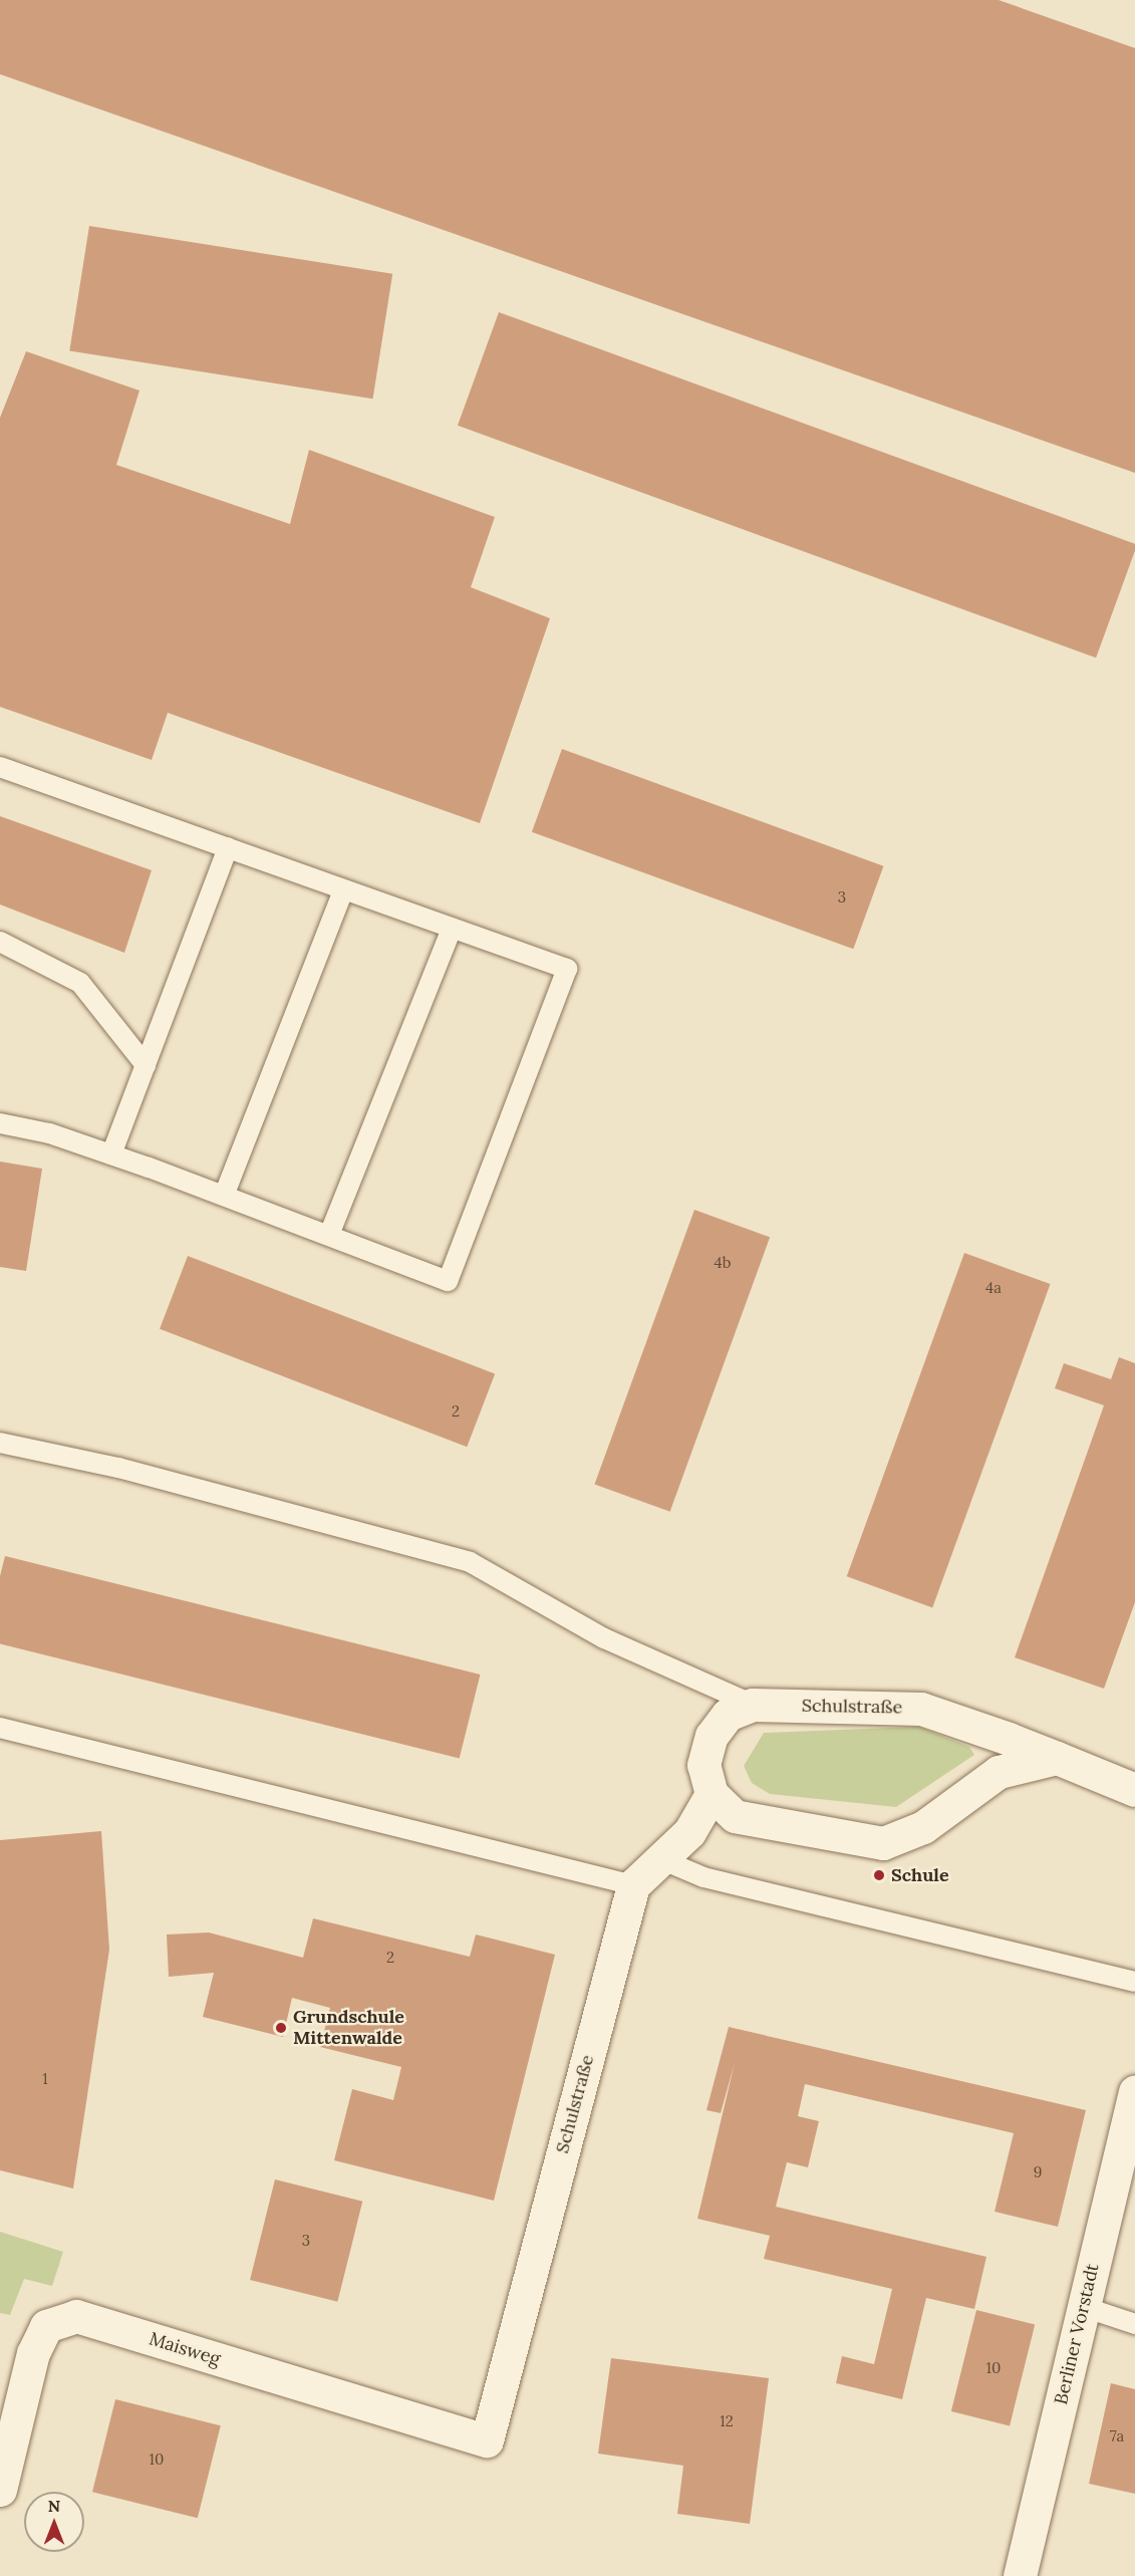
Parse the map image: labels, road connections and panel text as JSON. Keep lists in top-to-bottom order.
{
  "streets": {
    "street": ["Schulstraße", "Berliner Vorstadt", "Maisweg"]
  },
  "crossings": [
    ["Schulstraße", "Maisweg"]
  ],
  "places": ["Schule", "Grundschule Mittenwalde"],
  "house_numbers": [
    "3",
    "4b",
    "4a",
    "2",
    "2",
    "1",
    "9",
    "3",
    "10",
    "12",
    "7a",
    "10"
  ],
  "north": "top"
}
